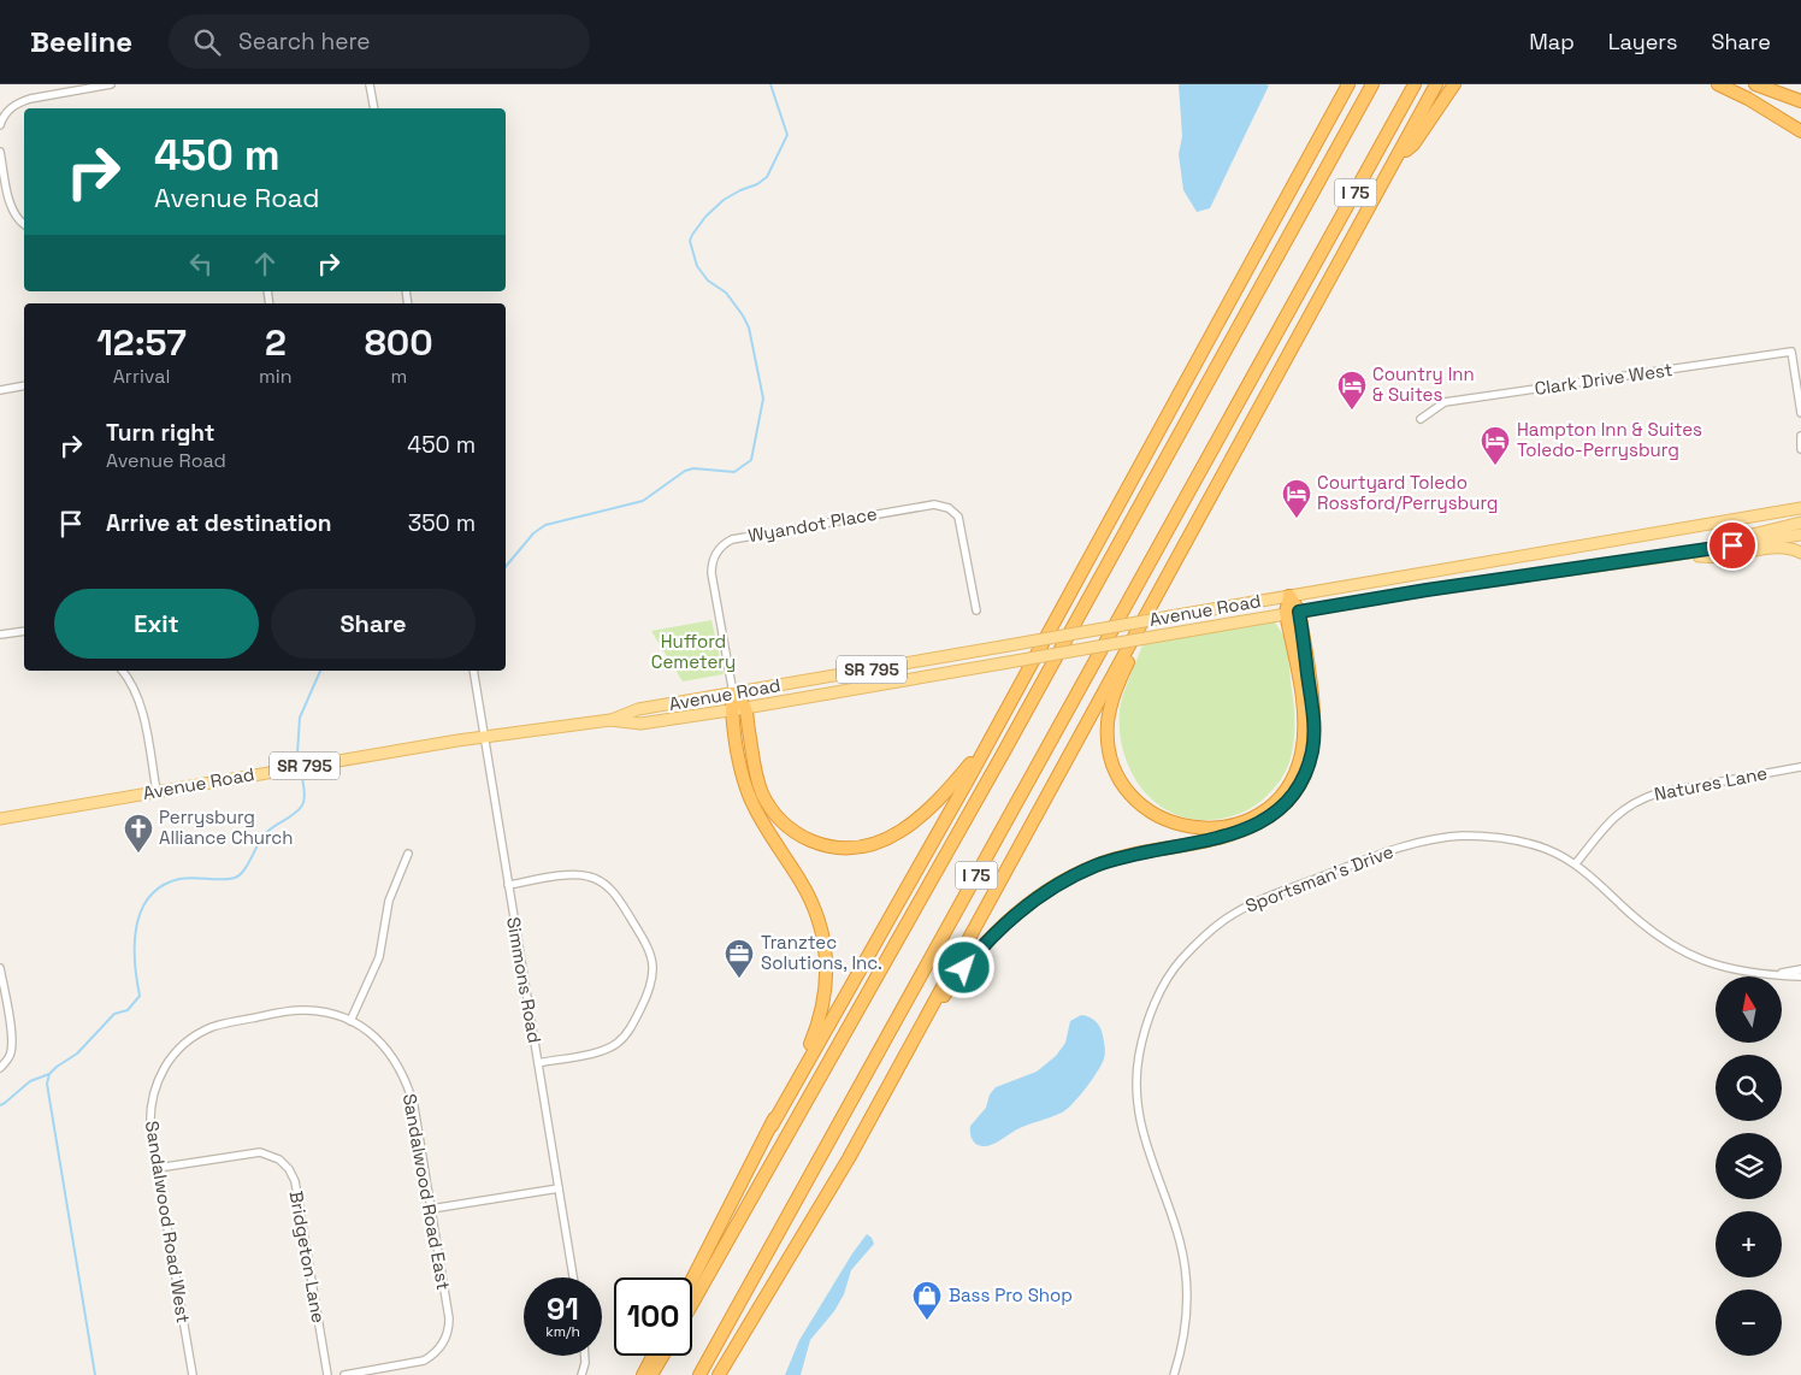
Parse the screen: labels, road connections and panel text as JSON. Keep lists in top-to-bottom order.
{
  "streets": {
    "highway": ["I 75"],
    "main road": ["Avenue Road", "SR 795"],
    "street": [
      "Clark Drive West",
      "Wyandot Place",
      "Natures Lane",
      "Sportsman's Drive",
      "Simmons Road",
      "Sandalwood Road East",
      "Sandalwood Road West",
      "Bridgeton Lane"
    ]
  },
  "crossings": [
    ["Wyandot Place", "Avenue Road"],
    ["Avenue Road", "Simmons Road"],
    ["Natures Lane", "Sportsman's Drive"],
    ["Sandalwood Road East", "Sandalwood Road West"],
    ["Sandalwood Road West", "Bridgeton Lane"]
  ],
  "parks": ["Hufford Cemetery"],
  "places": {
    "hotel": ["Country Inn & Suites", "Hampton Inn & Suites Toledo-Perrysburg", "Courtyard Toledo Rossford/Perrysburg"],
    "church": ["Perrysburg Alliance Church"],
    "office": ["Tranztec Solutions, Inc."],
    "shop": ["Bass Pro Shop"]
  },
  "north": "top",
  "page": {
    "header": "Beeline",
    "search": "Search here",
    "nav": ["Map", "Layers", "Share"],
    "turn": ["450 m", "Avenue Road"],
    "eta": [
      "12:57",
      "Arrival",
      "2",
      "min",
      "800",
      "m"
    ],
    "list": [
      {
        "name": "Turn right",
        "note": "Avenue Road",
        "value": "450 m"
      },
      {
        "name": "Arrive at destination",
        "value": "350 m"
      }
    ],
    "buttons": ["Exit", "Share"],
    "map_buttons": ["+", "−"],
    "speed": "91 km/h",
    "limit": "100"
  }
}
